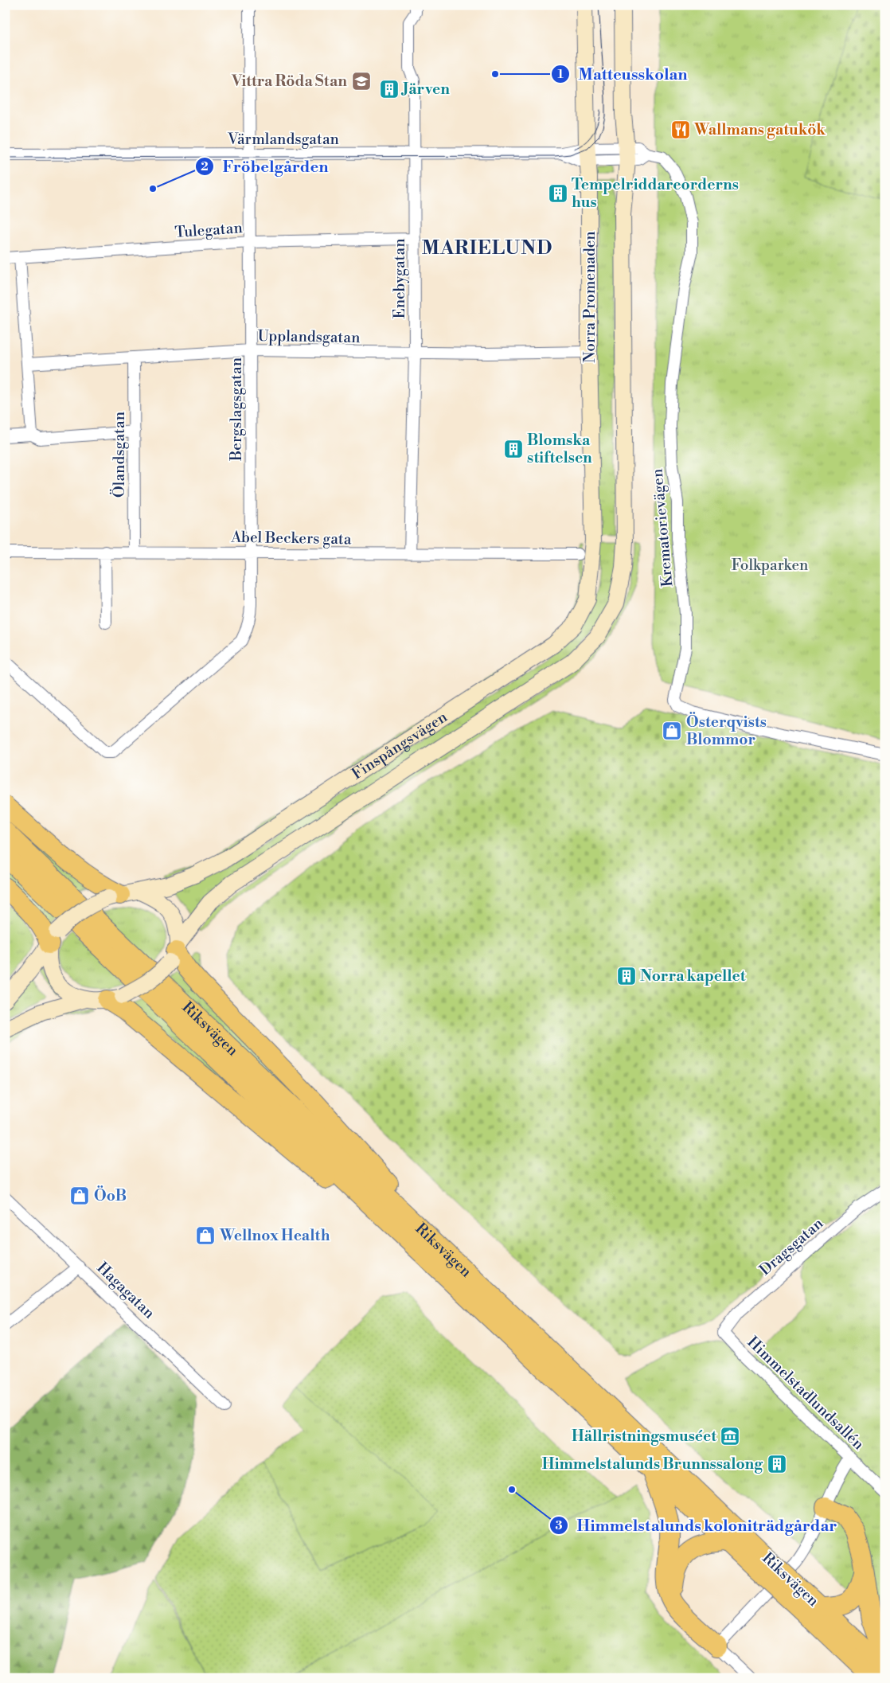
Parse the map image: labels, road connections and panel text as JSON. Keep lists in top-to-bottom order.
{
  "streets": {
    "highway": ["Riksvägen"],
    "main road": ["Norra Promenaden", "Finspångsvägen"],
    "street": [
      "Värmlandsgatan",
      "Tulegatan",
      "Enebygatan",
      "Upplandsgatan",
      "Bergslagsgatan",
      "Ölandsgatan",
      "Krematorievägen",
      "Abel Beckers gata",
      "Dragsgatan",
      "Hagagatan",
      "Himmelstadlundsallén"
    ]
  },
  "crossings": [
    ["Värmlandsgatan", "Enebygatan"],
    ["Värmlandsgatan", "Norra Promenaden"],
    ["Värmlandsgatan", "Bergslagsgatan"],
    ["Värmlandsgatan", "Krematorievägen"],
    ["Värmlandsgatan", "Finspångsvägen"],
    ["Tulegatan", "Enebygatan"],
    ["Tulegatan", "Bergslagsgatan"],
    ["Enebygatan", "Upplandsgatan"],
    ["Enebygatan", "Abel Beckers gata"],
    ["Norra Promenaden", "Upplandsgatan"],
    ["Norra Promenaden", "Finspångsvägen"],
    ["Upplandsgatan", "Bergslagsgatan"],
    ["Upplandsgatan", "Ölandsgatan"],
    ["Bergslagsgatan", "Abel Beckers gata"],
    ["Ölandsgatan", "Abel Beckers gata"],
    ["Krematorievägen", "Finspångsvägen"],
    ["Dragsgatan", "Himmelstadlundsallén"]
  ],
  "districts": ["MARIELUND"],
  "parks": ["Folkparken"],
  "places": {
    "other": ["Matteusskolan", "Fröbelgården", "Himmelstalunds koloniträdgårdar"],
    "school or university": ["Vittra Röda Stan"],
    "building": [
      "Järven",
      "Tempelriddareorderns hus",
      "Blomska stiftelsen",
      "Norra kapellet",
      "Himmelstalunds Brunnssalong"
    ],
    "restaurant": ["Wallmans gatukök"],
    "shop": ["Österqvists Blommor", "ÖoB", "Wellnox Health"],
    "museum": ["Hällristningsmuséet"]
  }
}
